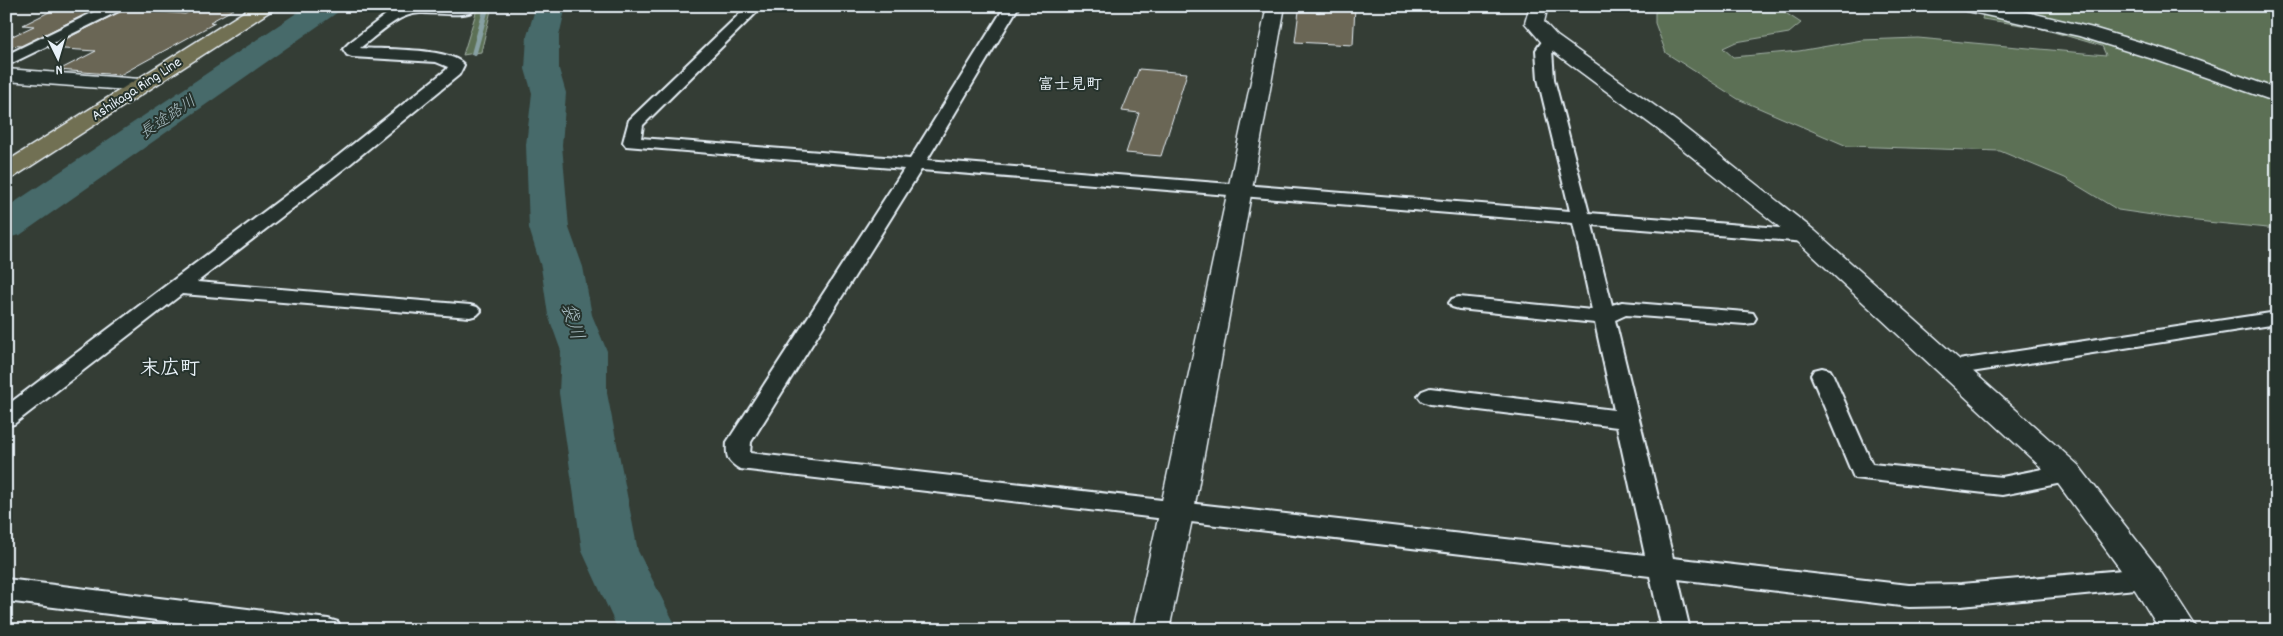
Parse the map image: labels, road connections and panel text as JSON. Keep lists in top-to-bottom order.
{
  "streets": {
    "main road": ["Ashikaga Ring Line"]
  },
  "districts": ["富士見町", "末広町"],
  "water": ["長途路川", "袋川"],
  "north": "bottom"
}
